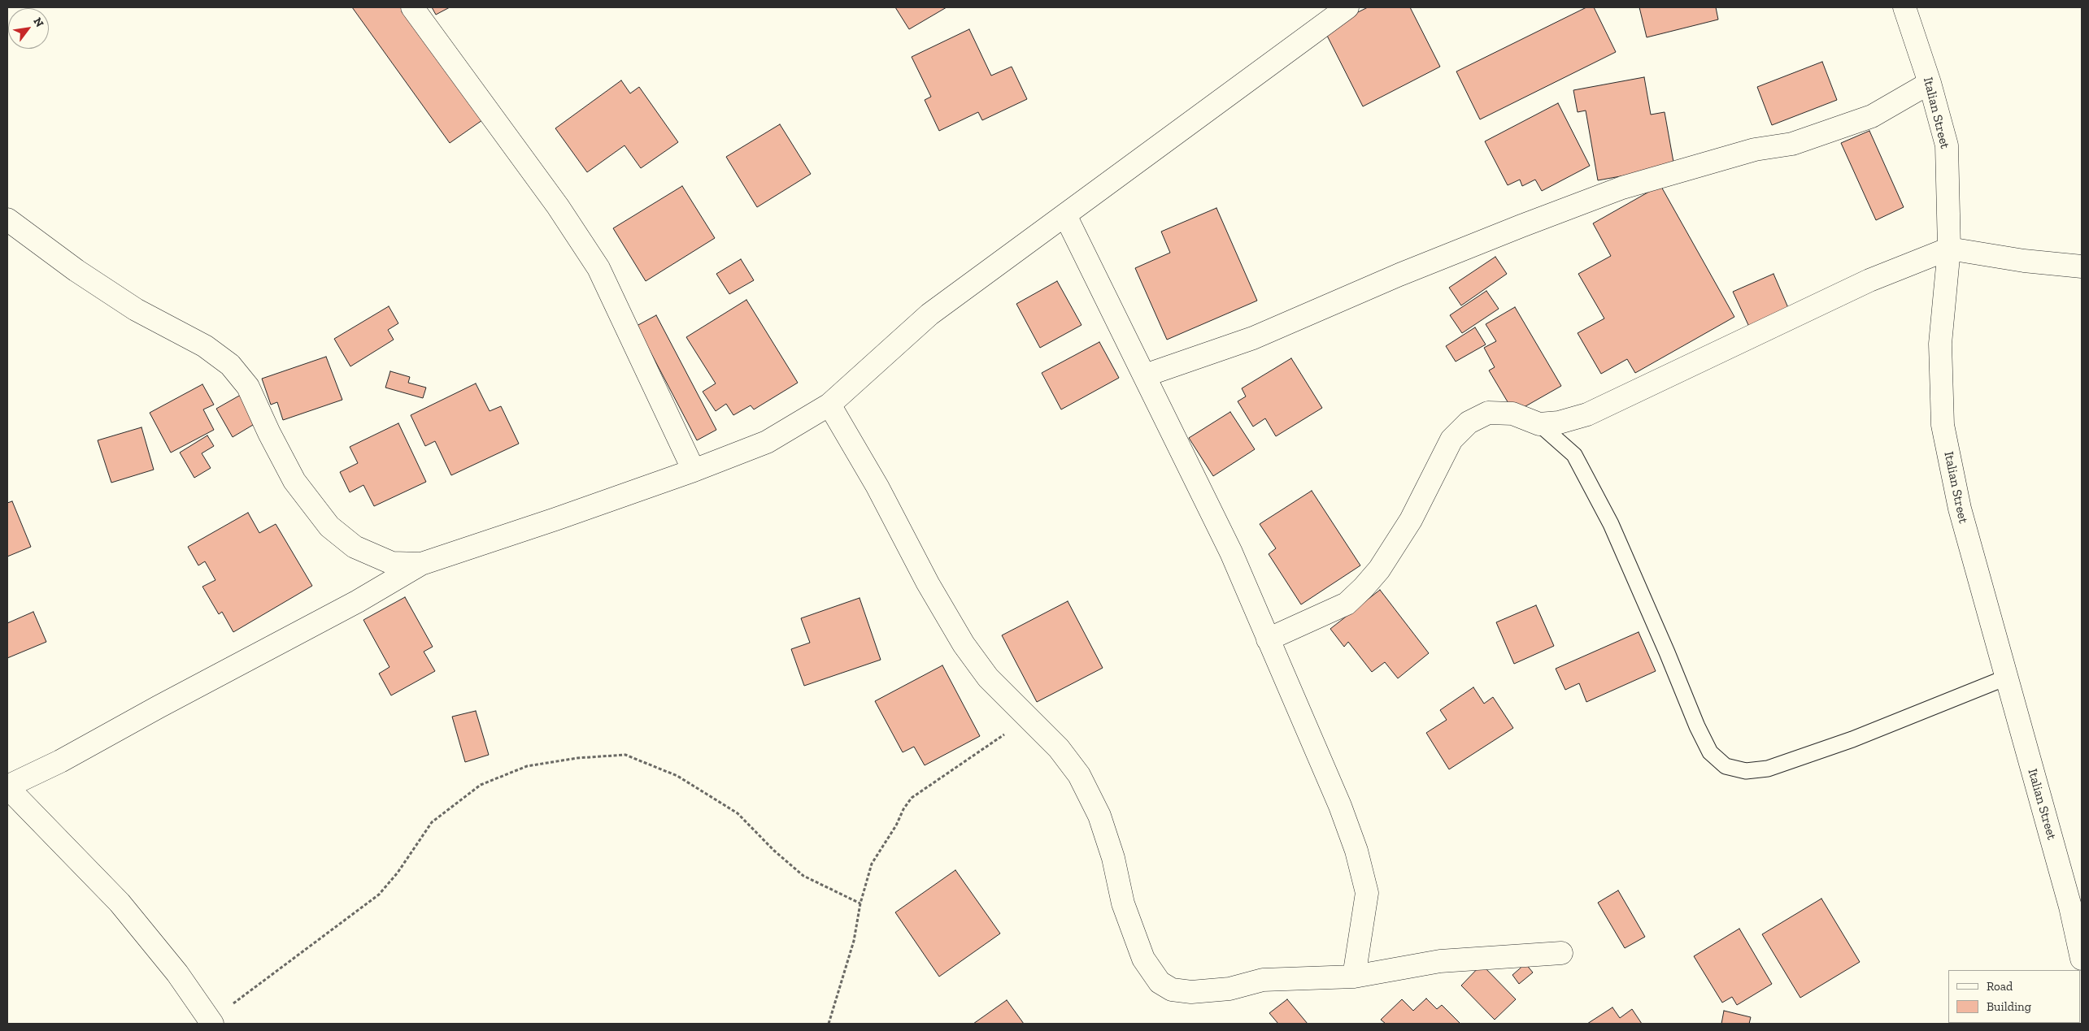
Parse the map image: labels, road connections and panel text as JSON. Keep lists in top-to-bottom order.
{
  "streets": {
    "street": ["Italian Street"]
  },
  "legend": ["Road", "Building"],
  "north": "top right"
}
